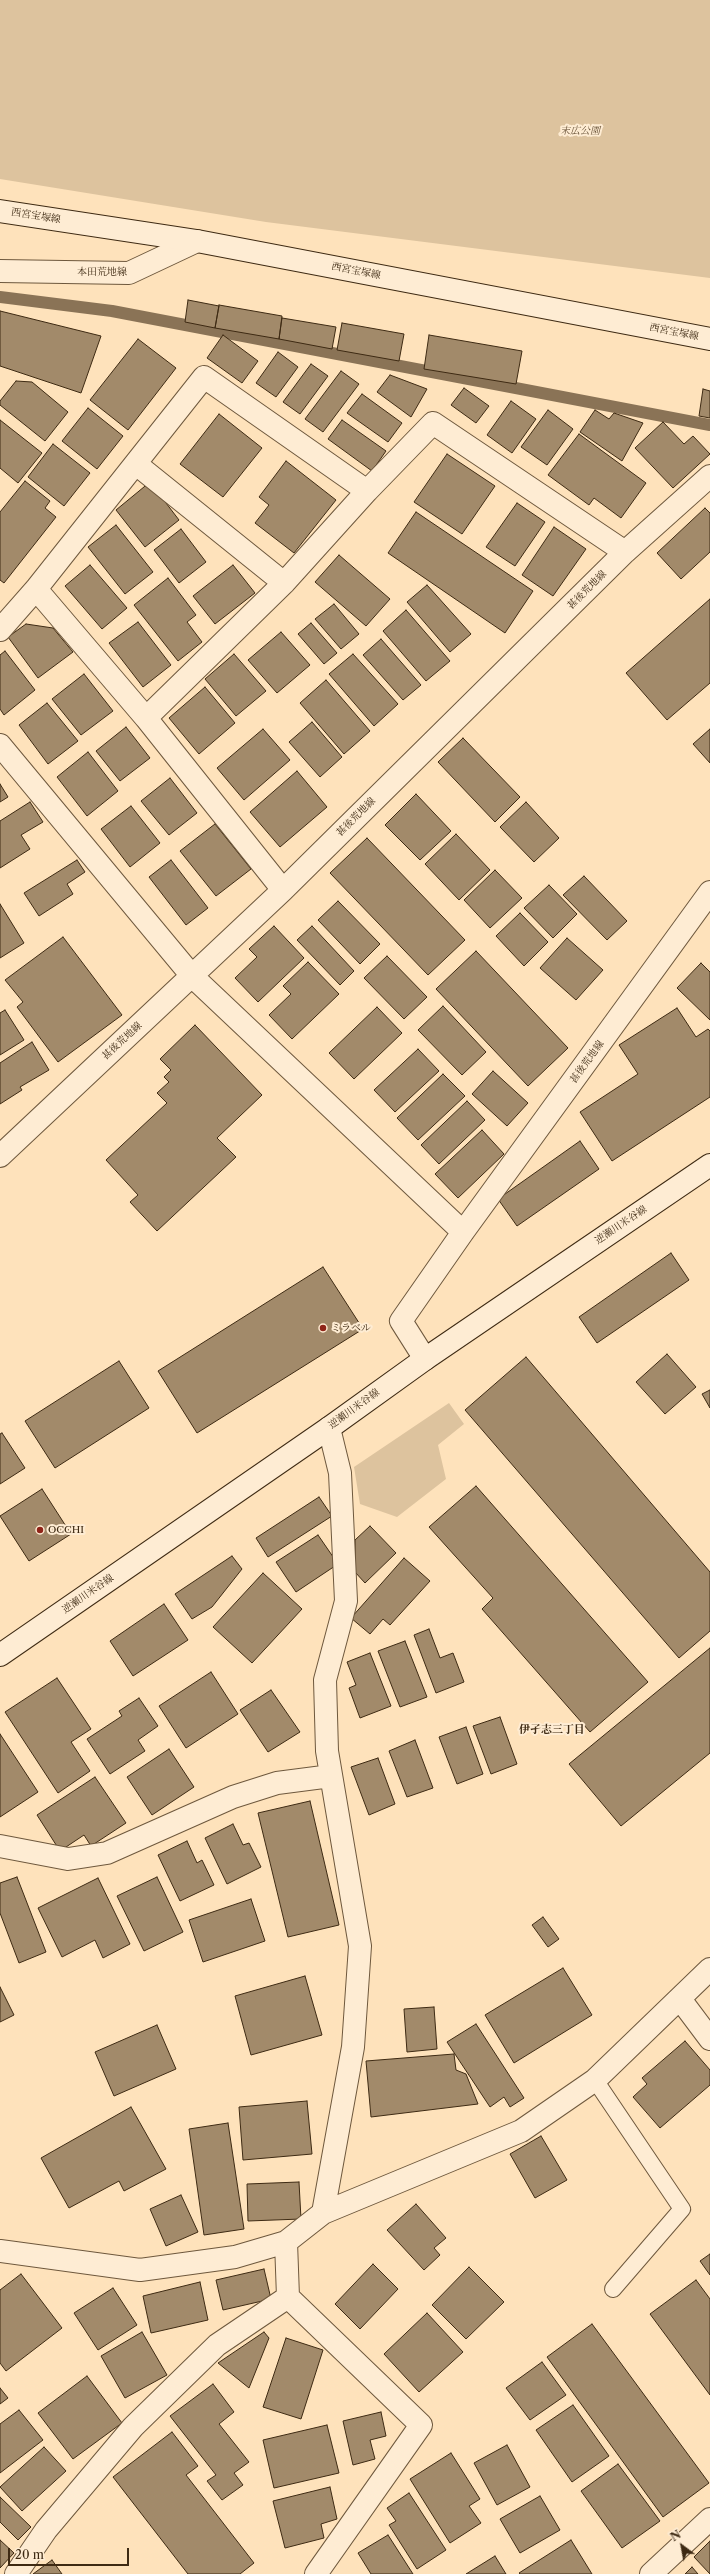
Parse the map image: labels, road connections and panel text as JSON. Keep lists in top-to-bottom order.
{
  "streets": {
    "street": [
      "西宮宝塚線",
      "本田荒地線",
      "甚後荒地線",
      "逆瀬川米谷線"
    ]
  },
  "crossings": [
    ["西宮宝塚線", "本田荒地線"],
    ["甚後荒地線", "逆瀬川米谷線"]
  ],
  "districts": ["伊孑志三丁目"],
  "parks": ["末広公園"],
  "places": ["ミラベル", "OCCHI"],
  "scale_bar": "20 m",
  "north": "top left"
}
